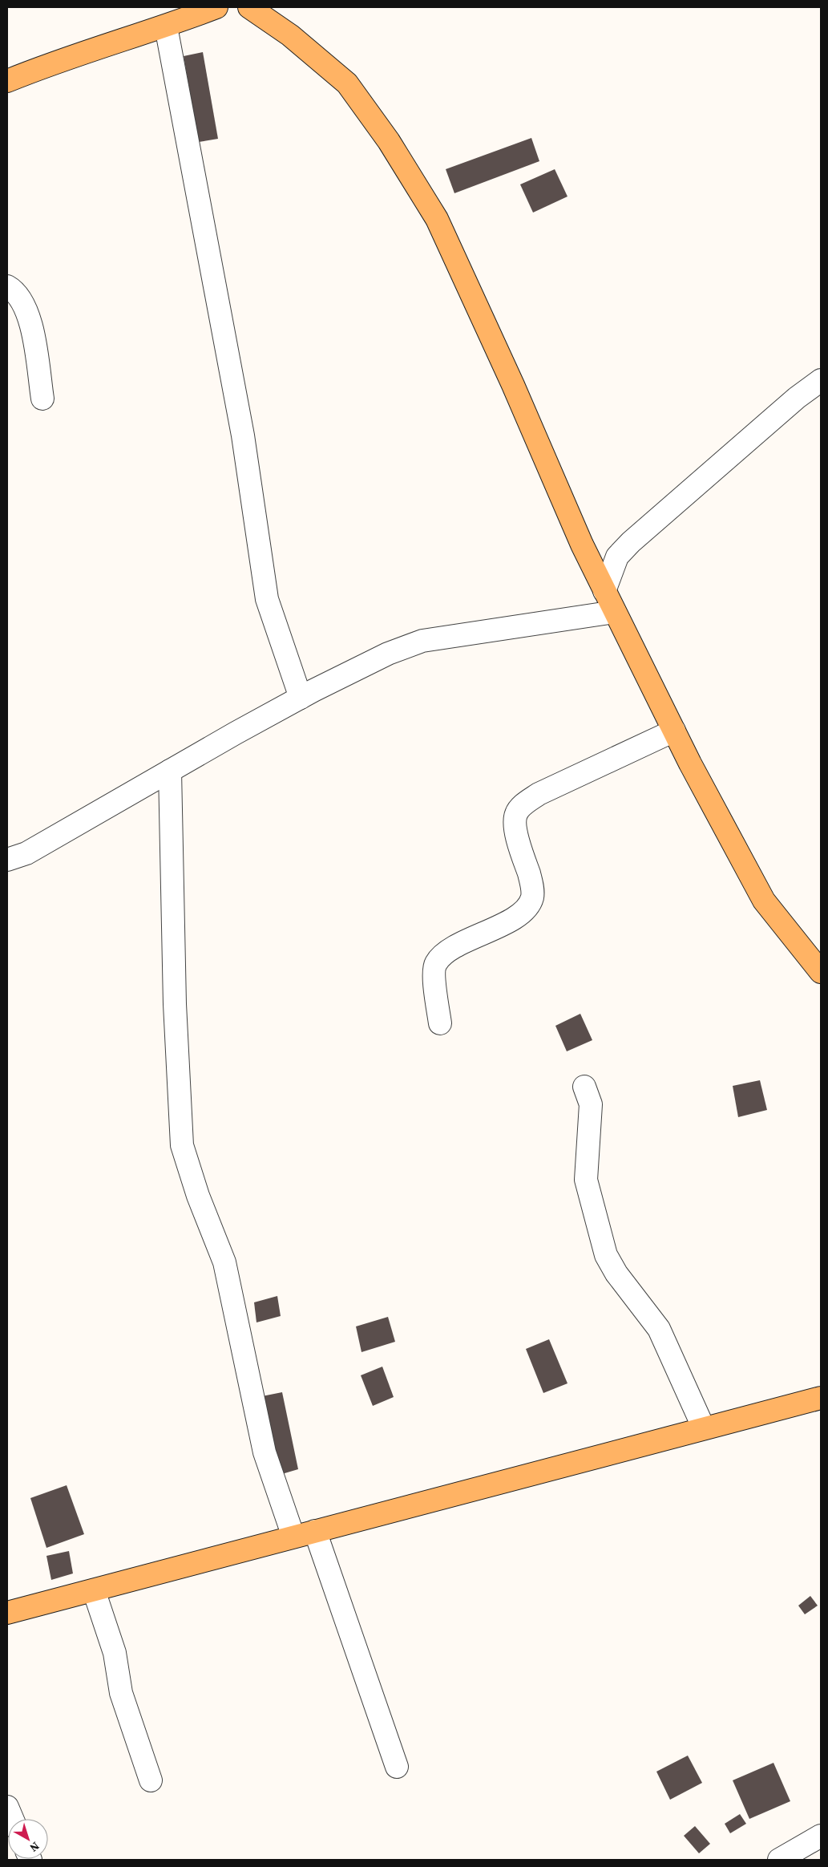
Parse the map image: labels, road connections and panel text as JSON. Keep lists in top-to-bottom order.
{
  "north": "bottom right"
}
